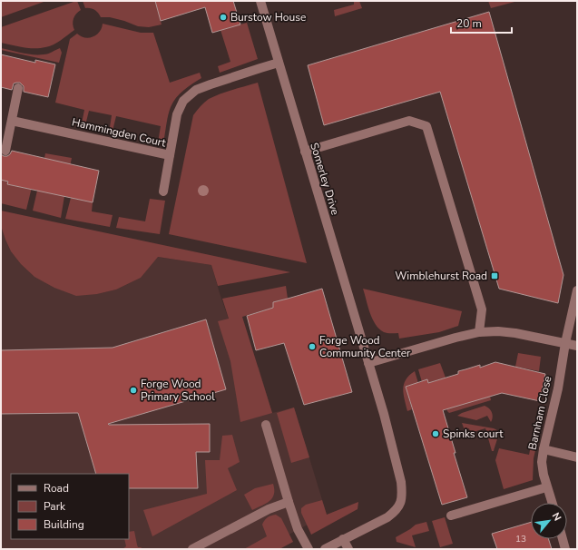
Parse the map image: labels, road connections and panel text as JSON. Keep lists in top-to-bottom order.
{
  "streets": {
    "street": ["Hammingden Court", "Somerley Drive", "Barnham Close"]
  },
  "crossings": [
    ["Hammingden Court", "Somerley Drive"]
  ],
  "places": {
    "other": [
      "Burstow House",
      "Forge Wood Community Center",
      "Forge Wood Primary School",
      "Spinks court"
    ],
    "transit": ["Wimblehurst Road"]
  },
  "house_numbers": ["13"],
  "legend": ["Road", "Park", "Building"],
  "scale_bar": "20 m",
  "north": "top right"
}
